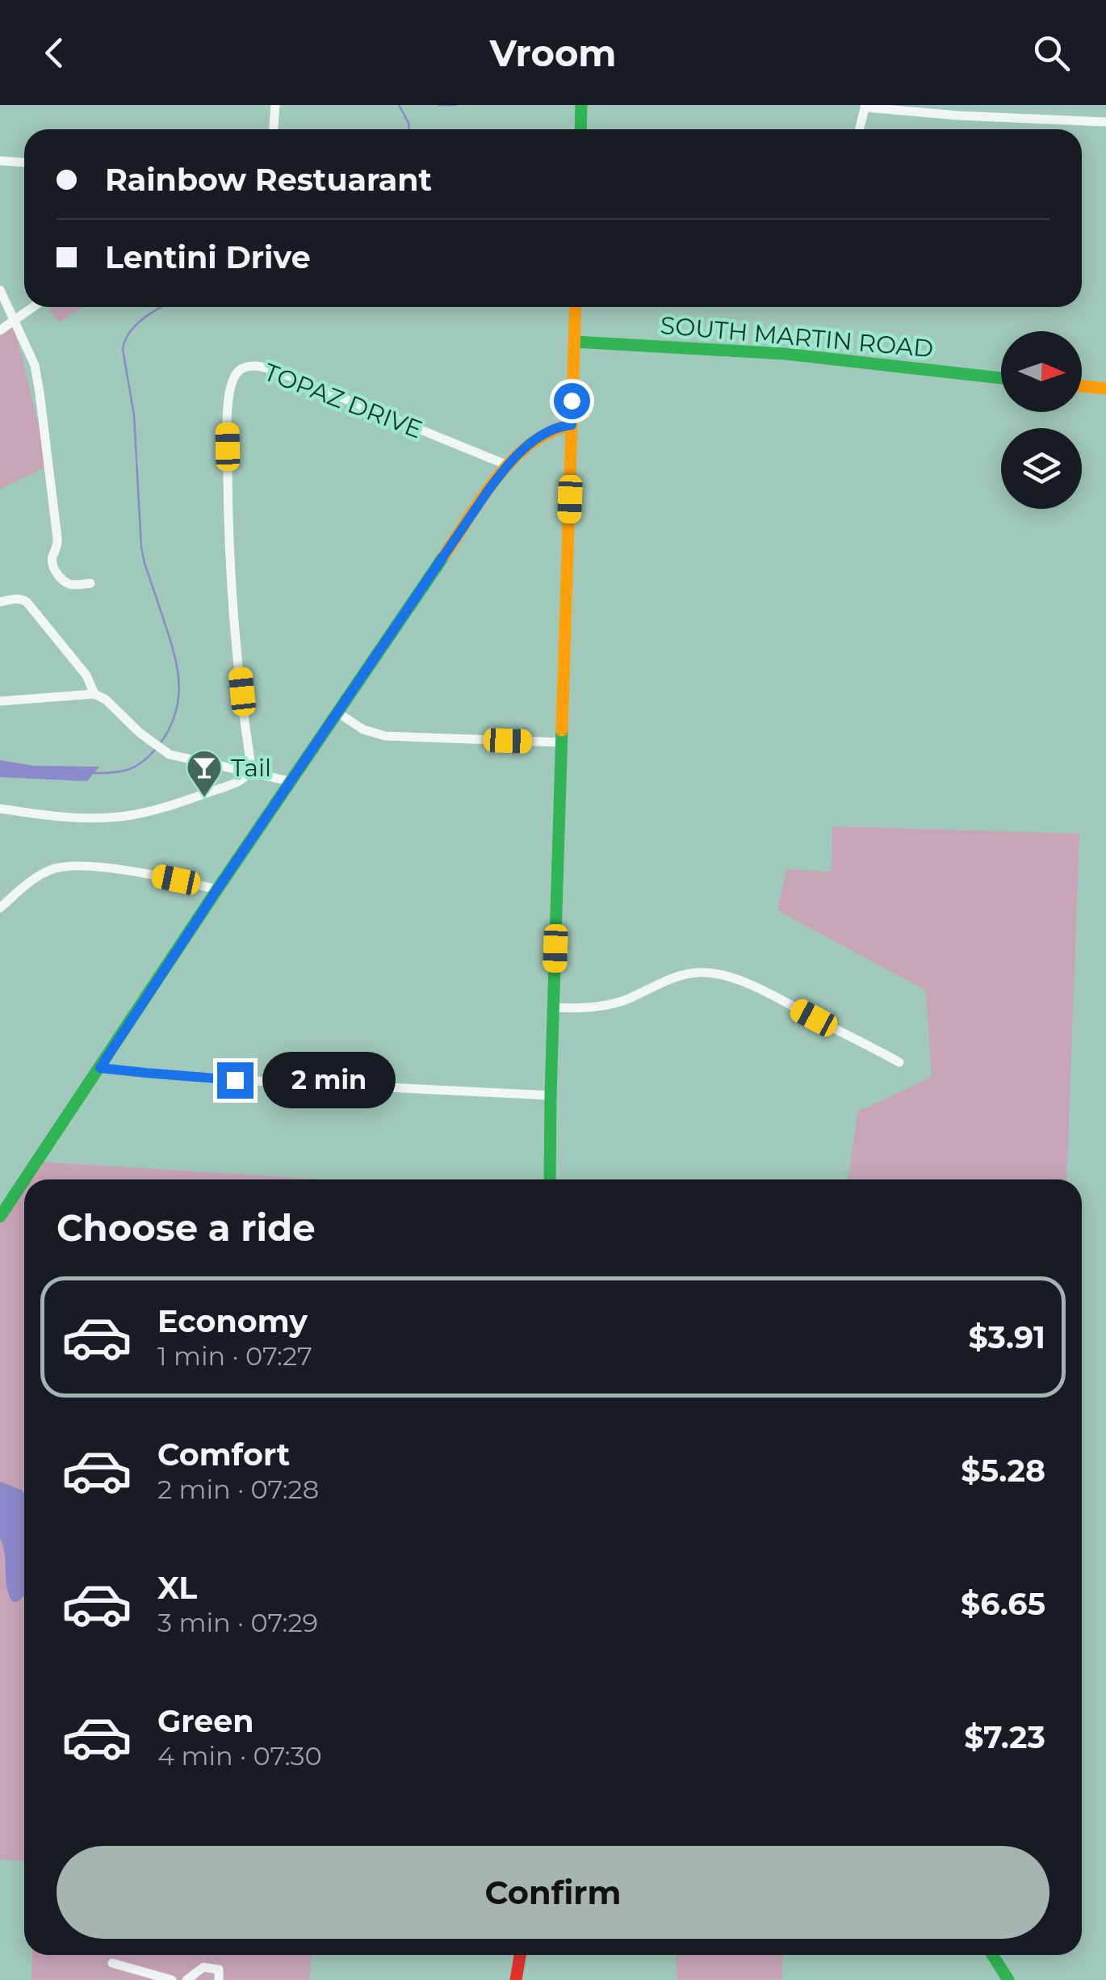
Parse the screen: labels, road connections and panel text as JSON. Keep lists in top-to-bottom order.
{
  "streets": {
    "street": ["SOUTH MARTIN ROAD", "TOPAZ DRIVE"]
  },
  "places": {
    "bar": ["Tail"]
  },
  "north": "right",
  "page": {
    "header": "Vroom",
    "banner": ["Rainbow Restuarant", "Lentini Drive"],
    "bubble": "2 min",
    "heading": "Choose a ride",
    "list": [
      {
        "name": "Economy",
        "note": "1 min · 07:27",
        "value": "$3.91"
      },
      {
        "name": "Comfort",
        "note": "2 min · 07:28",
        "value": "$5.28"
      },
      {
        "name": "XL",
        "note": "3 min · 07:29",
        "value": "$6.65"
      },
      {
        "name": "Green",
        "note": "4 min · 07:30",
        "value": "$7.23"
      }
    ],
    "buttons": "Confirm"
  }
}
